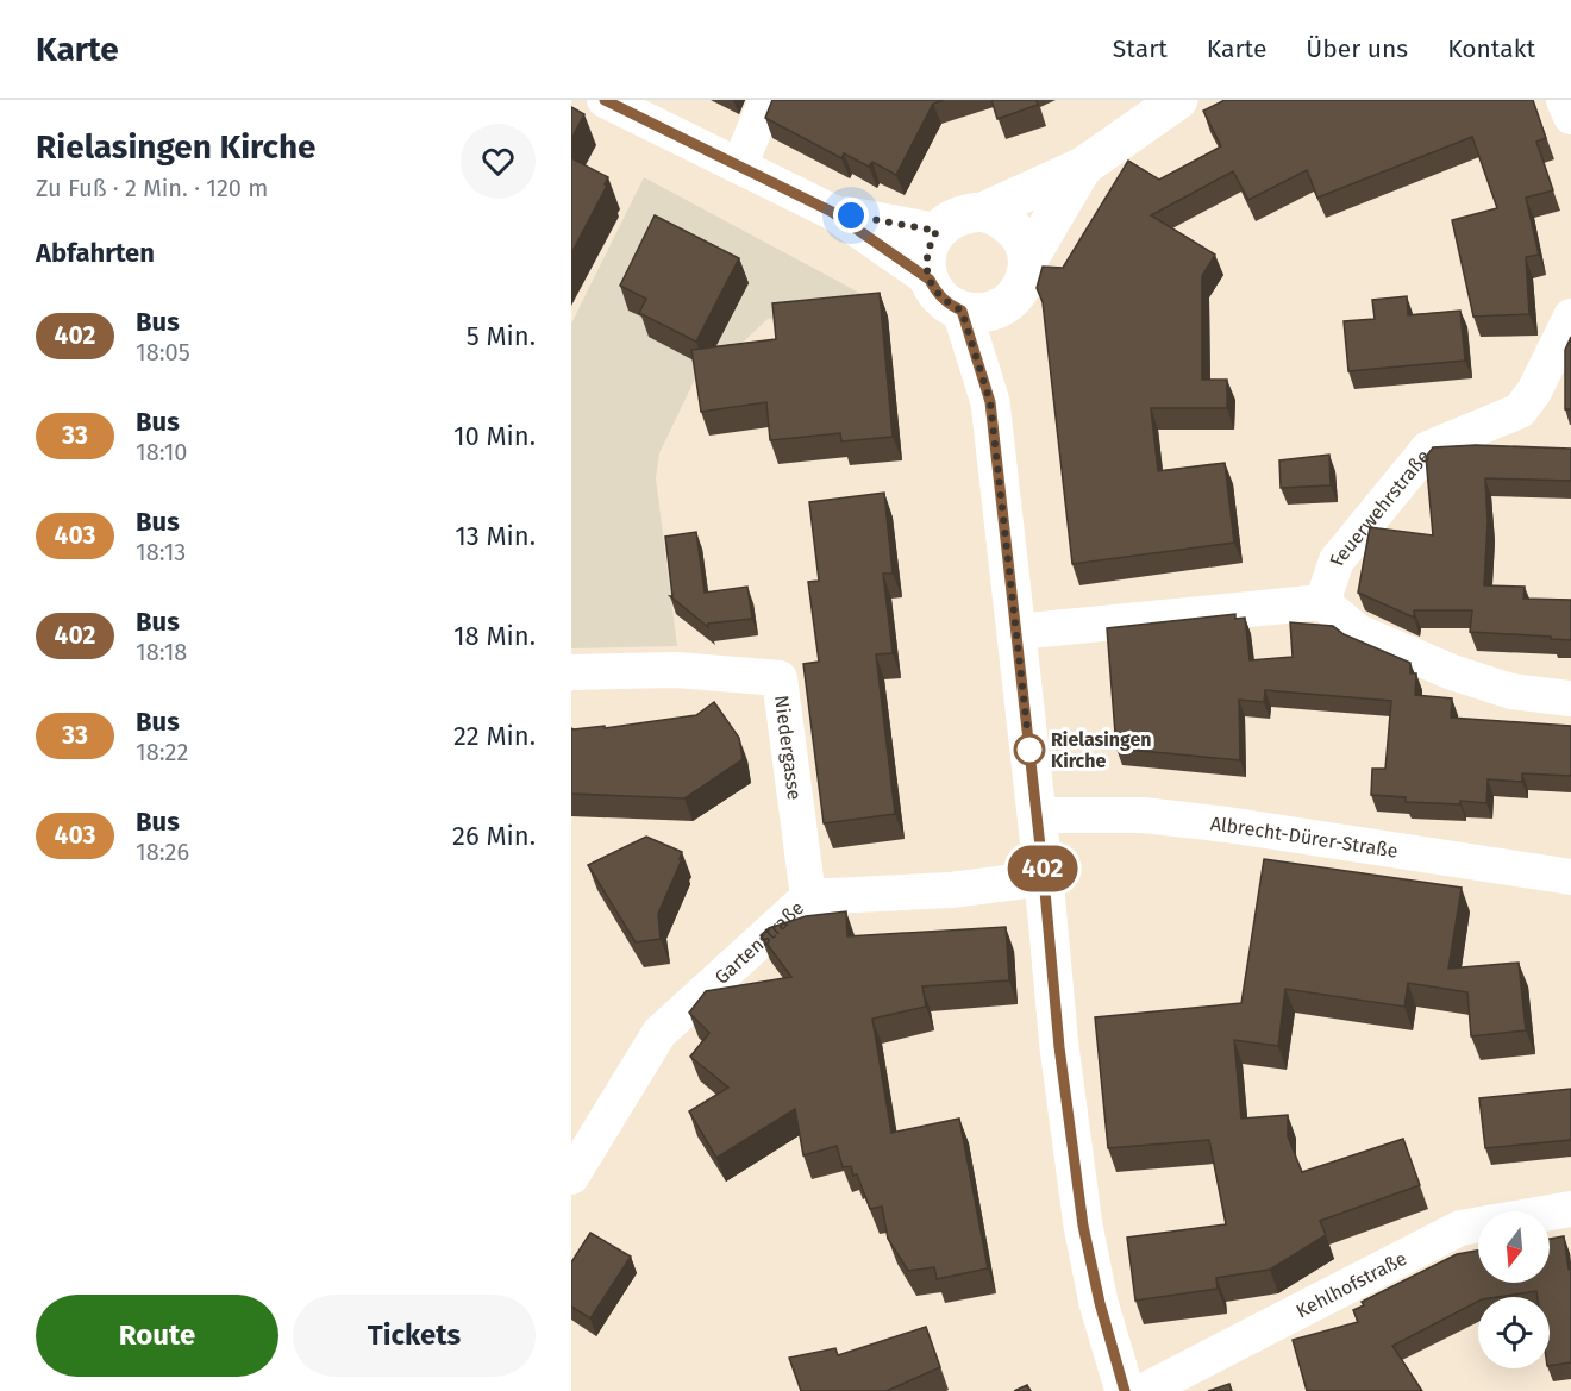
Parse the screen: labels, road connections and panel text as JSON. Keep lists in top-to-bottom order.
{
  "streets": {
    "street": [
      "Feuerwehrstraße",
      "Niedergasse",
      "Albrecht-Dürer-Straße",
      "Gartenstraße",
      "Kehlhofstraße"
    ]
  },
  "crossings": [
    ["Niedergasse", "Gartenstraße"]
  ],
  "places": ["Rielasingen Kirche"],
  "lines": ["bus line 402"],
  "north": "bottom",
  "page": {
    "header": "Karte",
    "nav": [
      "Start",
      "Karte",
      "Über uns",
      "Kontakt"
    ],
    "heading": [
      ["Rielasingen Kirche", "Zu Fuß · 2 Min. · 120 m"],
      "Abfahrten"
    ],
    "on_map": "402",
    "list": [
      {
        "mark": "402",
        "name": "Bus",
        "note": "18:05",
        "value": "5 Min."
      },
      {
        "mark": "33",
        "name": "Bus",
        "note": "18:10",
        "value": "10 Min."
      },
      {
        "mark": "403",
        "name": "Bus",
        "note": "18:13",
        "value": "13 Min."
      },
      {
        "mark": "402",
        "name": "Bus",
        "note": "18:18",
        "value": "18 Min."
      },
      {
        "mark": "33",
        "name": "Bus",
        "note": "18:22",
        "value": "22 Min."
      },
      {
        "mark": "403",
        "name": "Bus",
        "note": "18:26",
        "value": "26 Min."
      }
    ],
    "buttons": ["Route", "Tickets"]
  }
}
